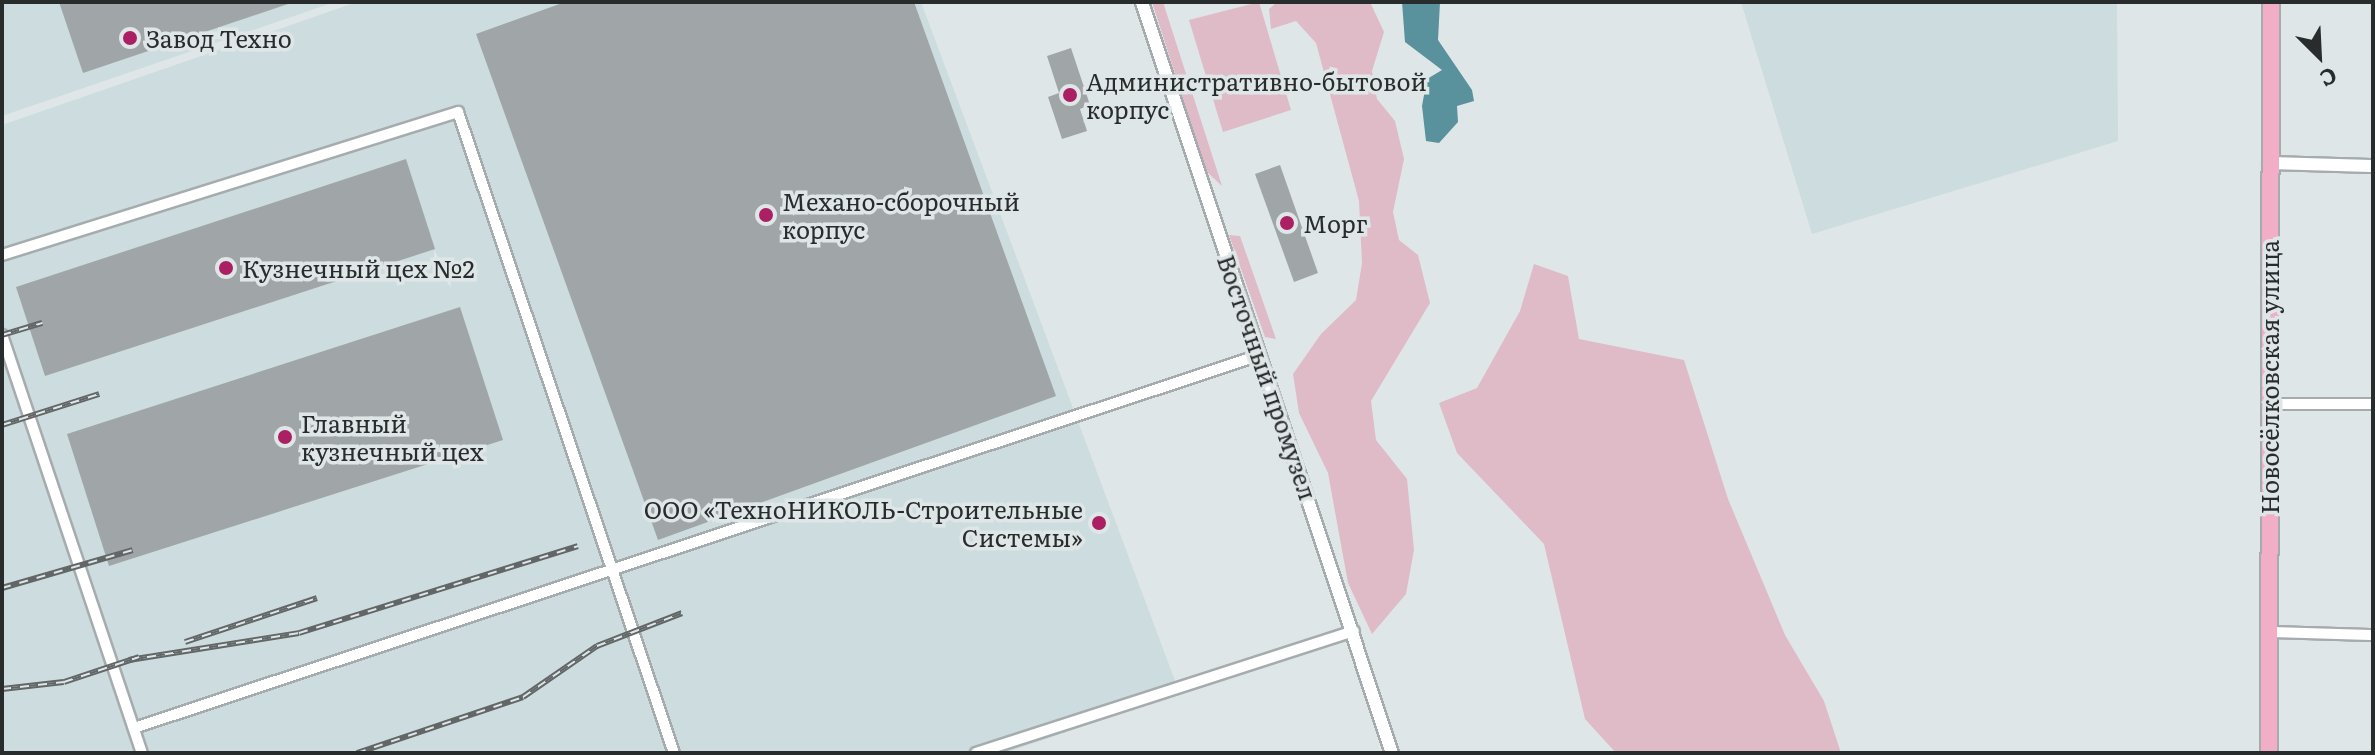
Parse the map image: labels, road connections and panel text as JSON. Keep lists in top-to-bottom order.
{
  "streets": {
    "main road": ["Новосёлковская улица"],
    "street": ["Восточный промузел"]
  },
  "places": [
    "Завод Техно",
    "Административно-бытовой корпус",
    "Механо-сборочный корпус",
    "Морг",
    "Кузнечный цех №2",
    "Главный кузнечный цех",
    "ООО «ТехноНИКОЛЬ-Строительные Системы»"
  ],
  "north": "bottom right"
}
